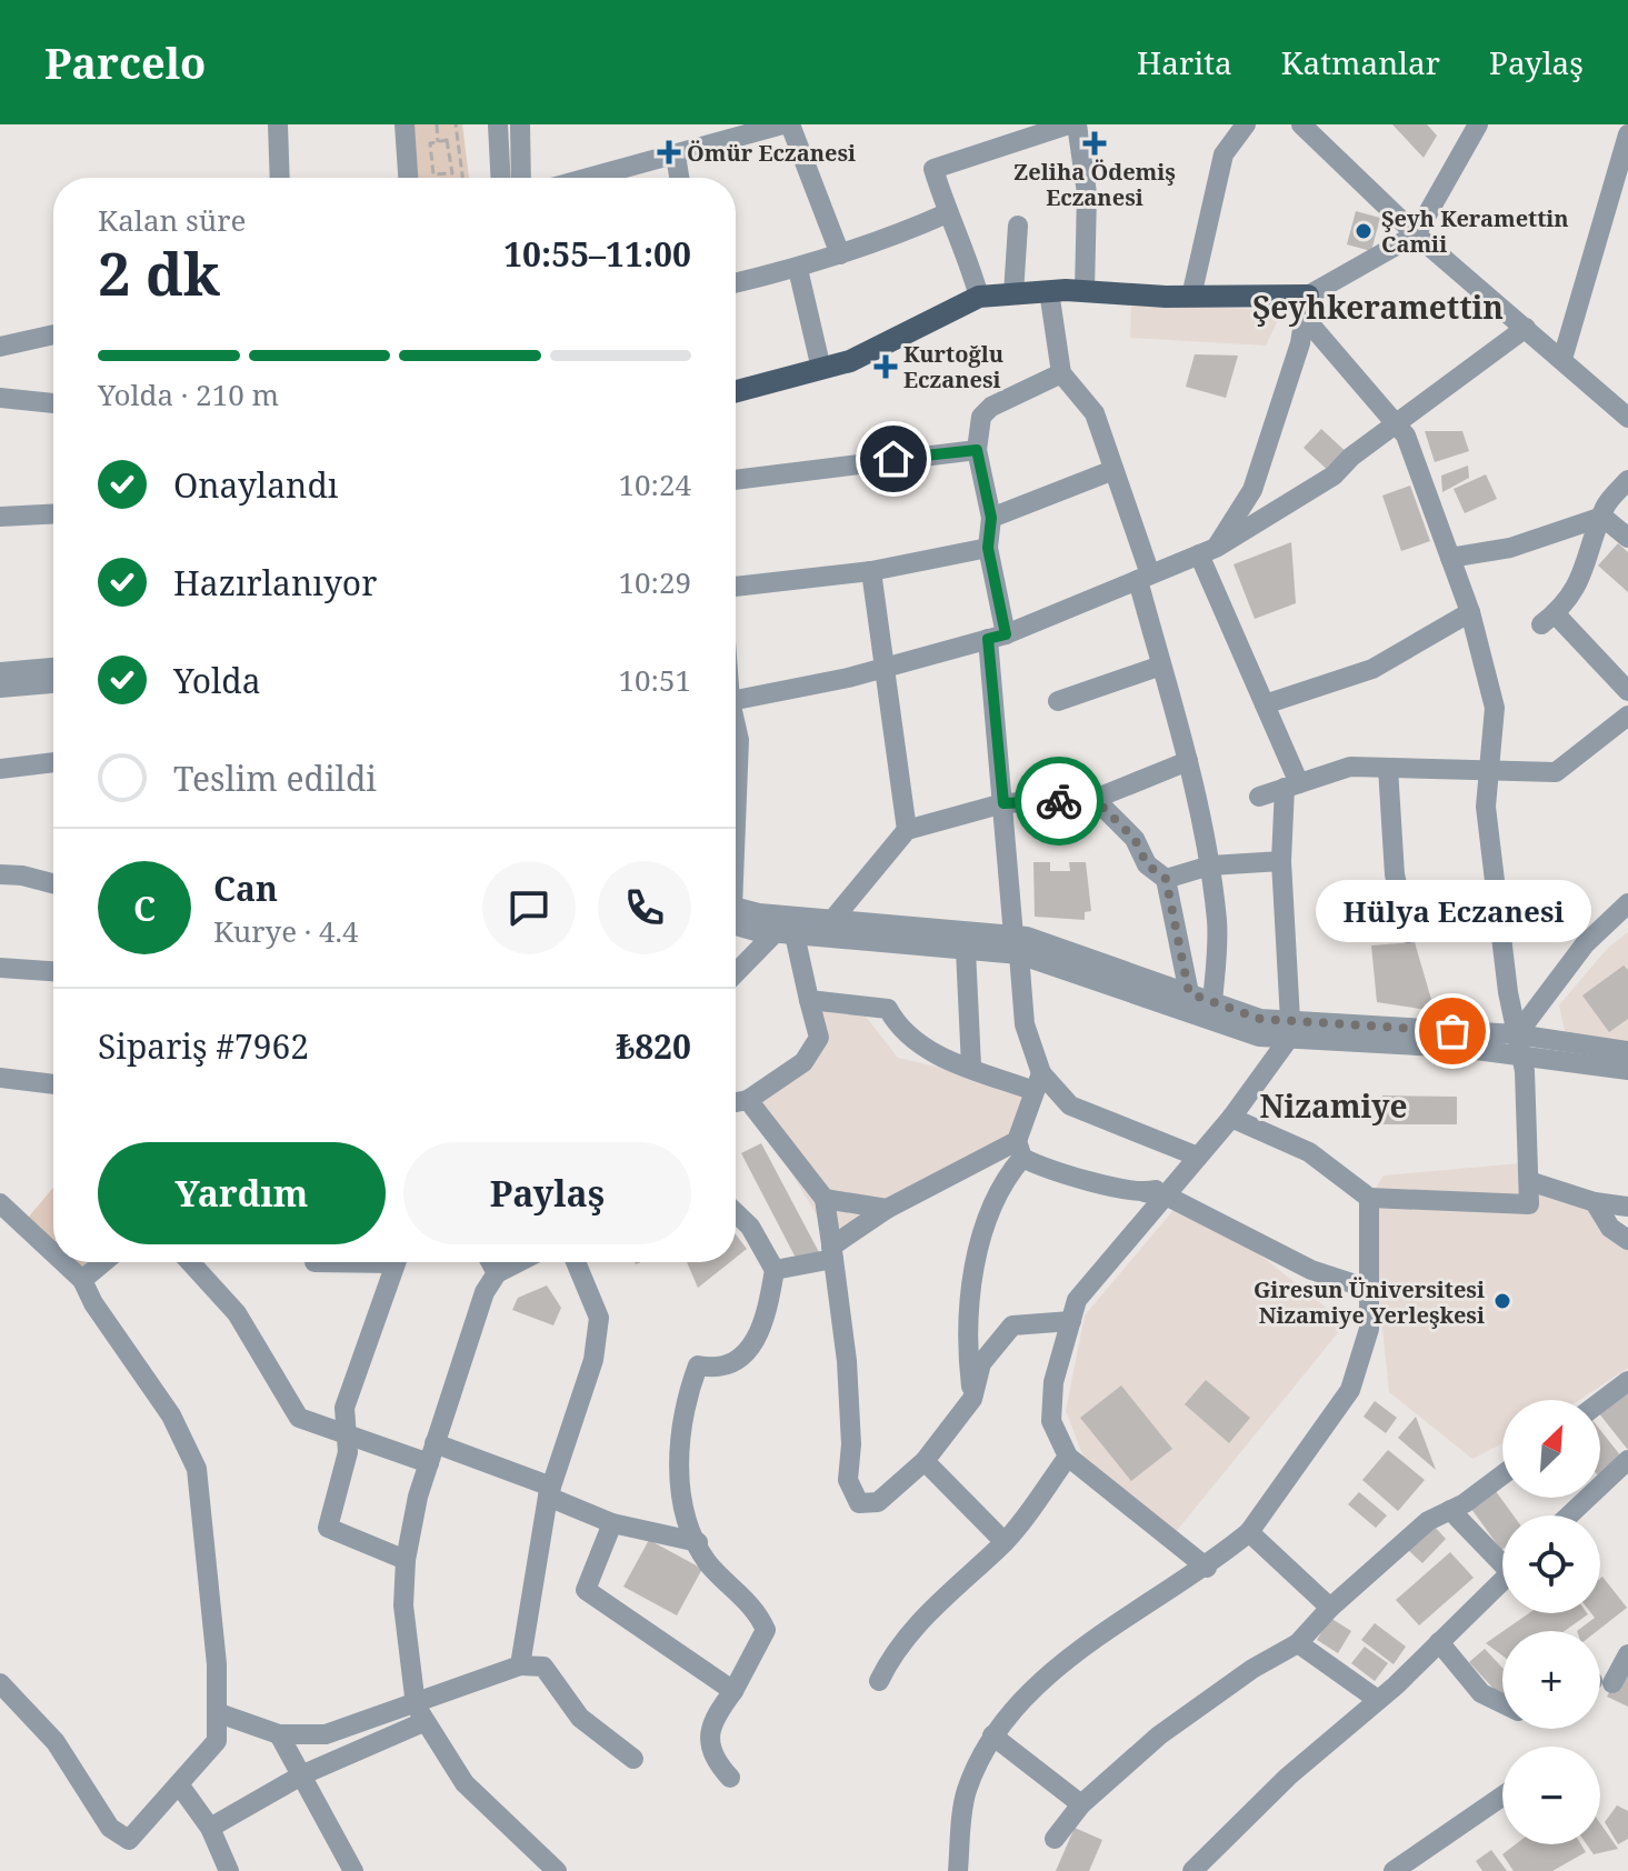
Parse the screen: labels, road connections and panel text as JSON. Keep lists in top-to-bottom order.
{
  "districts": ["Şeyhkeramettin", "Nizamiye"],
  "places": {
    "health": ["Zeliha Ödemiş Eczanesi", "Ömür Eczanesi", "Kurtoğlu Eczanesi"],
    "other": ["Şeyh Keramettin Camii", "Hülya Eczanesi", "Giresun Üniversitesi Nizamiye Yerleşkesi"]
  },
  "north": "top right",
  "page": {
    "header": "Parcelo",
    "nav": ["Harita", "Katmanlar", "Paylaş"],
    "heading": ["2 dk", "Kalan süre", "10:55–11:00"],
    "panel": [
      "Can",
      "Kurye · 4.4",
      "Sipariş #7962",
      "₺820"
    ],
    "bar": "Yolda · 210 m",
    "list": [
      ["Onaylandı", "10:24"],
      ["Hazırlanıyor", "10:29"],
      ["Yolda", "10:51"],
      "Teslim edildi"
    ],
    "round": "C",
    "bubble": "Hülya Eczanesi",
    "buttons": ["Yardım", "Paylaş"],
    "map_buttons": ["+", "−"]
  }
}
